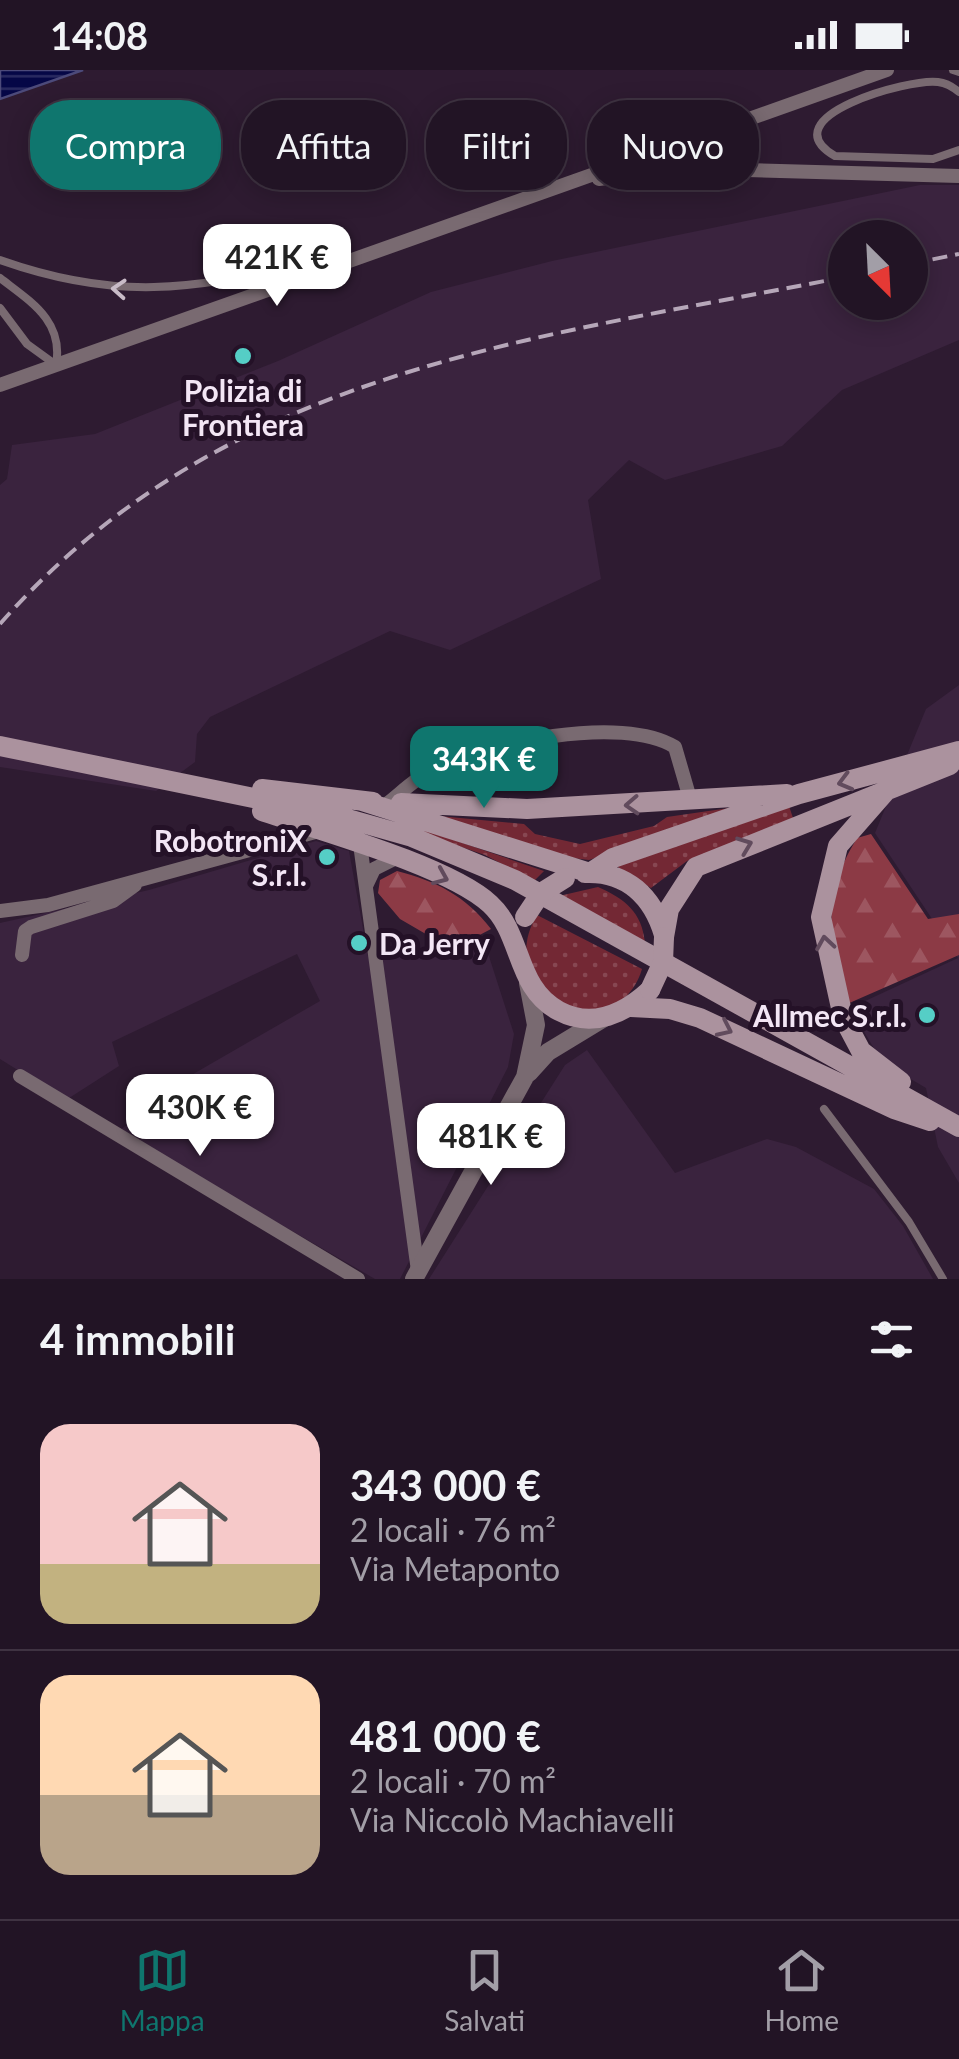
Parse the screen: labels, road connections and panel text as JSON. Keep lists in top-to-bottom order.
{
  "places": [
    "Polizia di Frontiera",
    "RobotroniX S.r.l.",
    "Da Jerry",
    "Allmec S.r.l."
  ],
  "north": "bottom right",
  "page": {
    "status": "14:08",
    "chip": [
      "Compra",
      "Affitta",
      "Filtri",
      "Nuovo"
    ],
    "price": [
      "421K €",
      "343K €",
      "430K €",
      "481K €"
    ],
    "heading": "4 immobili",
    "list": [
      {
        "name": "343 000 €",
        "note": "2 locali · 76 m² · Via Metaponto"
      },
      {
        "name": "481 000 €",
        "note": "2 locali · 70 m² · Via Niccolò Machiavelli"
      }
    ],
    "tabs": ["Mappa", "Salvati", "Home"]
  }
}
